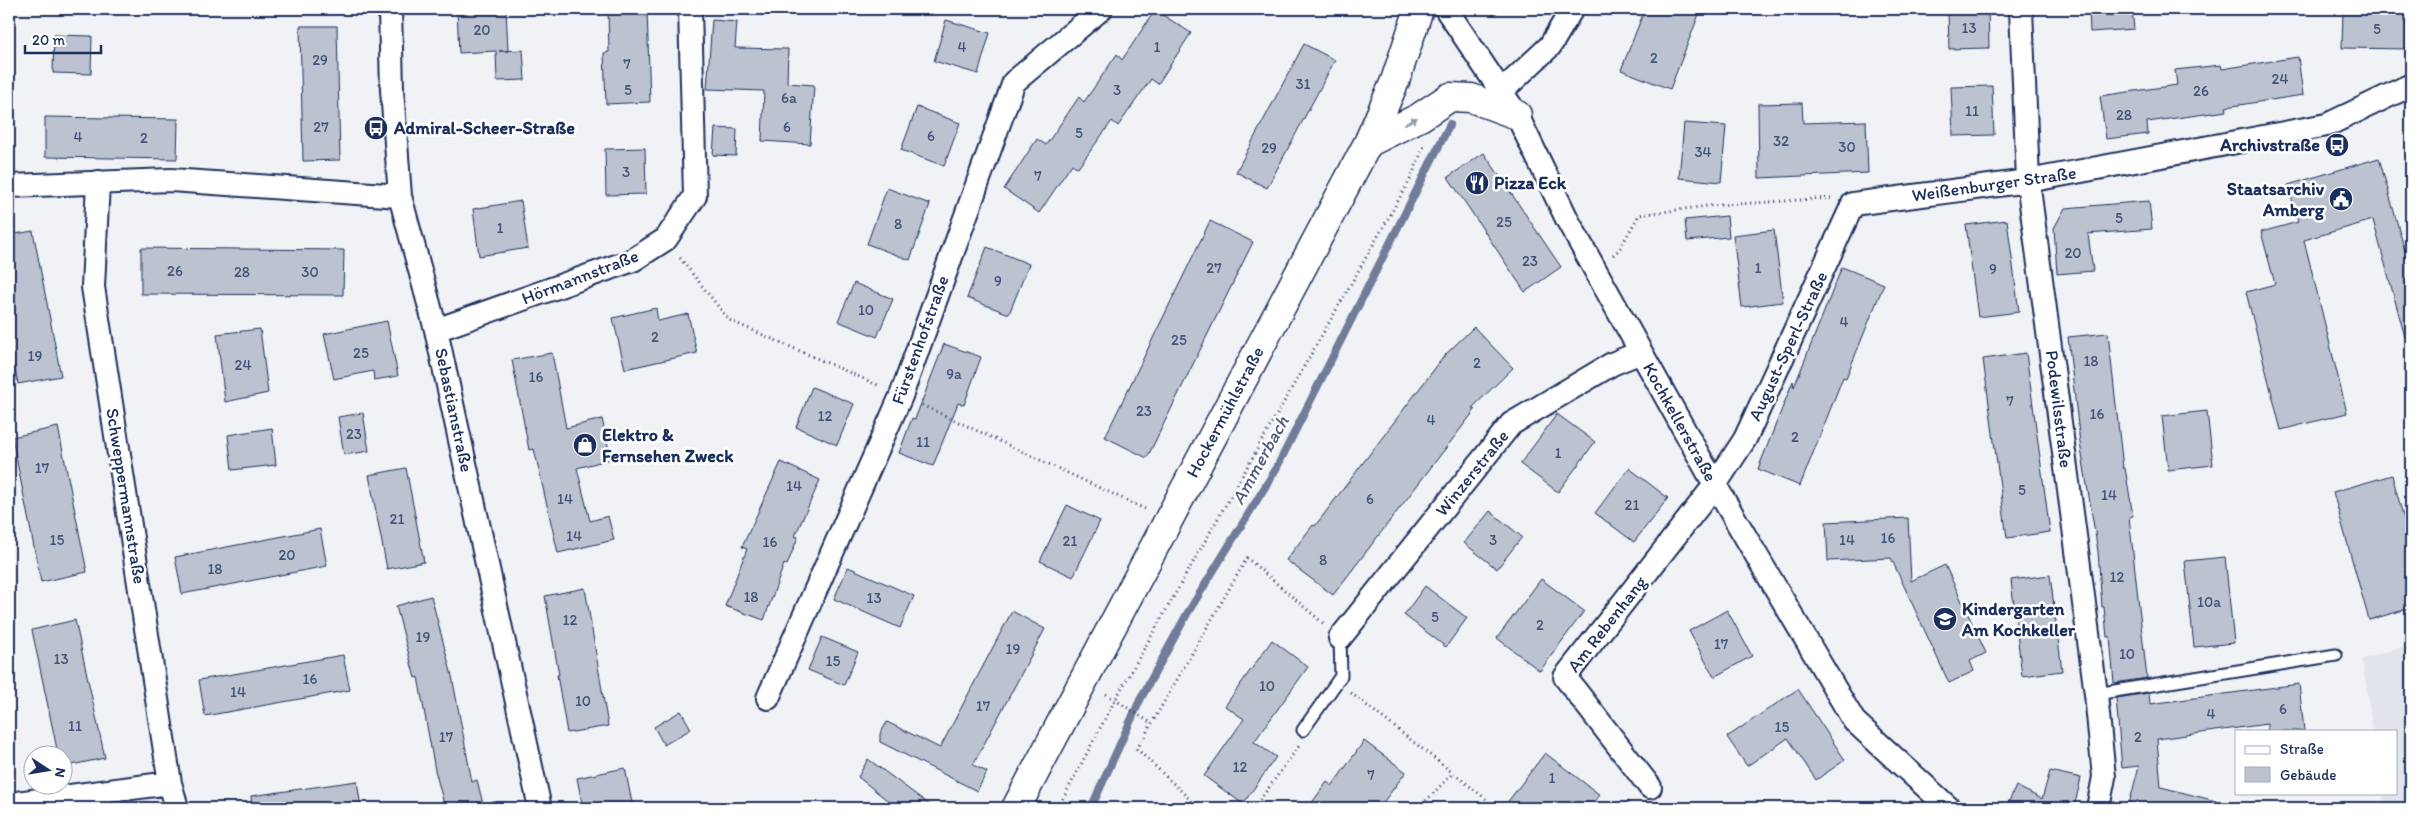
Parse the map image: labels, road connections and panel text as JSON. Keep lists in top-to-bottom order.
{
  "streets": {
    "main road": ["Hockermühlstraße"],
    "street": [
      "Weißenburger Straße",
      "Hörmannstraße",
      "Fürstenhofstraße",
      "August-Sperl-Straße",
      "Podewilsstraße",
      "Sebastianstraße",
      "Kochkellerstraße",
      "Winzerstraße",
      "Schweppermannstraße",
      "Am Rebenhang"
    ]
  },
  "crossings": [
    ["Weißenburger Straße", "August-Sperl-Straße"],
    ["Weißenburger Straße", "Podewilsstraße"],
    ["Hörmannstraße", "Sebastianstraße"],
    ["August-Sperl-Straße", "Kochkellerstraße"],
    ["August-Sperl-Straße", "Am Rebenhang"],
    ["Kochkellerstraße", "Winzerstraße"],
    ["Kochkellerstraße", "Am Rebenhang"]
  ],
  "water": ["Ammerbach"],
  "places": {
    "bus stop": ["Admiral-Scheer-Straße", "Archivstraße"],
    "restaurant": ["Pizza Eck"],
    "public building": ["Staatsarchiv Amberg"],
    "shop": ["Elektro & Fernsehen Zweck"],
    "school or university": ["Kindergarten Am Kochkeller"]
  },
  "house_numbers": [
    "13",
    "5",
    "20",
    "4",
    "1",
    "2",
    "29",
    "7",
    "24",
    "31",
    "5",
    "3",
    "26",
    "6a",
    "11",
    "28",
    "27",
    "6",
    "5",
    "6",
    "4",
    "2",
    "32",
    "30",
    "29",
    "34",
    "3",
    "7",
    "5",
    "25",
    "8",
    "1",
    "20",
    "23",
    "27",
    "1",
    "9",
    "26",
    "28",
    "30",
    "9",
    "10",
    "4",
    "2",
    "25",
    "25",
    "19",
    "18",
    "2",
    "24",
    "9a",
    "16",
    "7",
    "23",
    "16",
    "12",
    "4",
    "23",
    "2",
    "11",
    "1",
    "17",
    "14",
    "5",
    "14",
    "14",
    "6",
    "21",
    "21",
    "14",
    "16",
    "15",
    "3",
    "14",
    "21",
    "16",
    "20",
    "8",
    "18",
    "12",
    "18",
    "13",
    "10a",
    "5",
    "12",
    "2",
    "19",
    "17",
    "19",
    "10",
    "13",
    "15",
    "16",
    "10",
    "14",
    "10",
    "17",
    "6",
    "4",
    "11",
    "15",
    "17",
    "2",
    "12",
    "7",
    "1"
  ],
  "legend": ["Straße", "Gebäude"],
  "scale_bar": "20 m",
  "north": "right"
}
